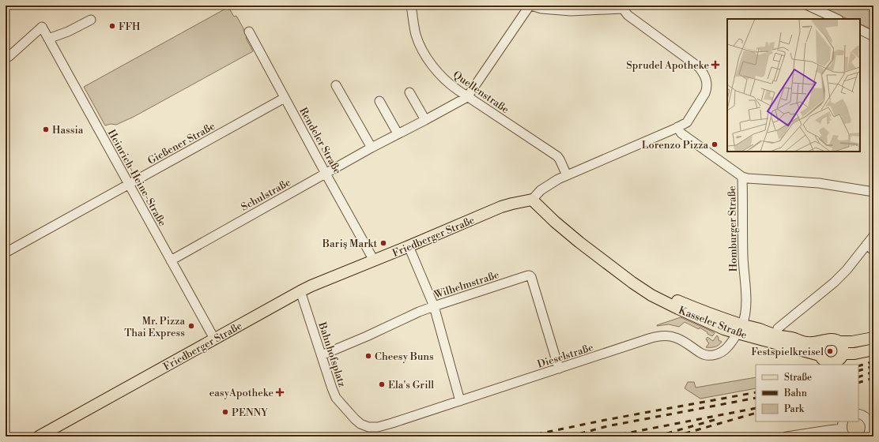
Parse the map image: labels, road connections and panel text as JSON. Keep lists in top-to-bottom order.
{
  "streets": {
    "main road": ["Friedberger Straße", "Kasseler Straße"],
    "street": [
      "Quellenstraße",
      "Rendeler Straße",
      "Gießener Straße",
      "Heinrich-Heine-Straße",
      "Schulstraße",
      "Homburger Straße",
      "Wilhelmstraße",
      "Bahnhofsplatz",
      "Dieselstraße"
    ]
  },
  "crossings": [
    ["Quellenstraße", "Schulstraße"],
    ["Rendeler Straße", "Gießener Straße"],
    ["Rendeler Straße", "Schulstraße"],
    ["Rendeler Straße", "Friedberger Straße"],
    ["Gießener Straße", "Heinrich-Heine-Straße"],
    ["Heinrich-Heine-Straße", "Schulstraße"],
    ["Heinrich-Heine-Straße", "Friedberger Straße"],
    ["Homburger Straße", "Kasseler Straße"],
    ["Homburger Straße", "Dieselstraße"],
    ["Friedberger Straße", "Kasseler Straße"],
    ["Friedberger Straße", "Bahnhofsplatz"],
    ["Wilhelmstraße", "Bahnhofsplatz"],
    ["Wilhelmstraße", "Dieselstraße"],
    ["Kasseler Straße", "Dieselstraße"],
    ["Bahnhofsplatz", "Dieselstraße"]
  ],
  "places": {
    "other": [
      "FFH",
      "Hassia",
      "Lorenzo Pizza",
      "Bariş Markt",
      "Mr. Pizza Thai Express",
      "Festspielkreisel",
      "Cheesy Buns",
      "Ela's Grill",
      "PENNY"
    ],
    "health": ["Sprudel Apotheke", "easyApotheke"]
  },
  "legend": ["Straße", "Bahn", "Park"]
}
